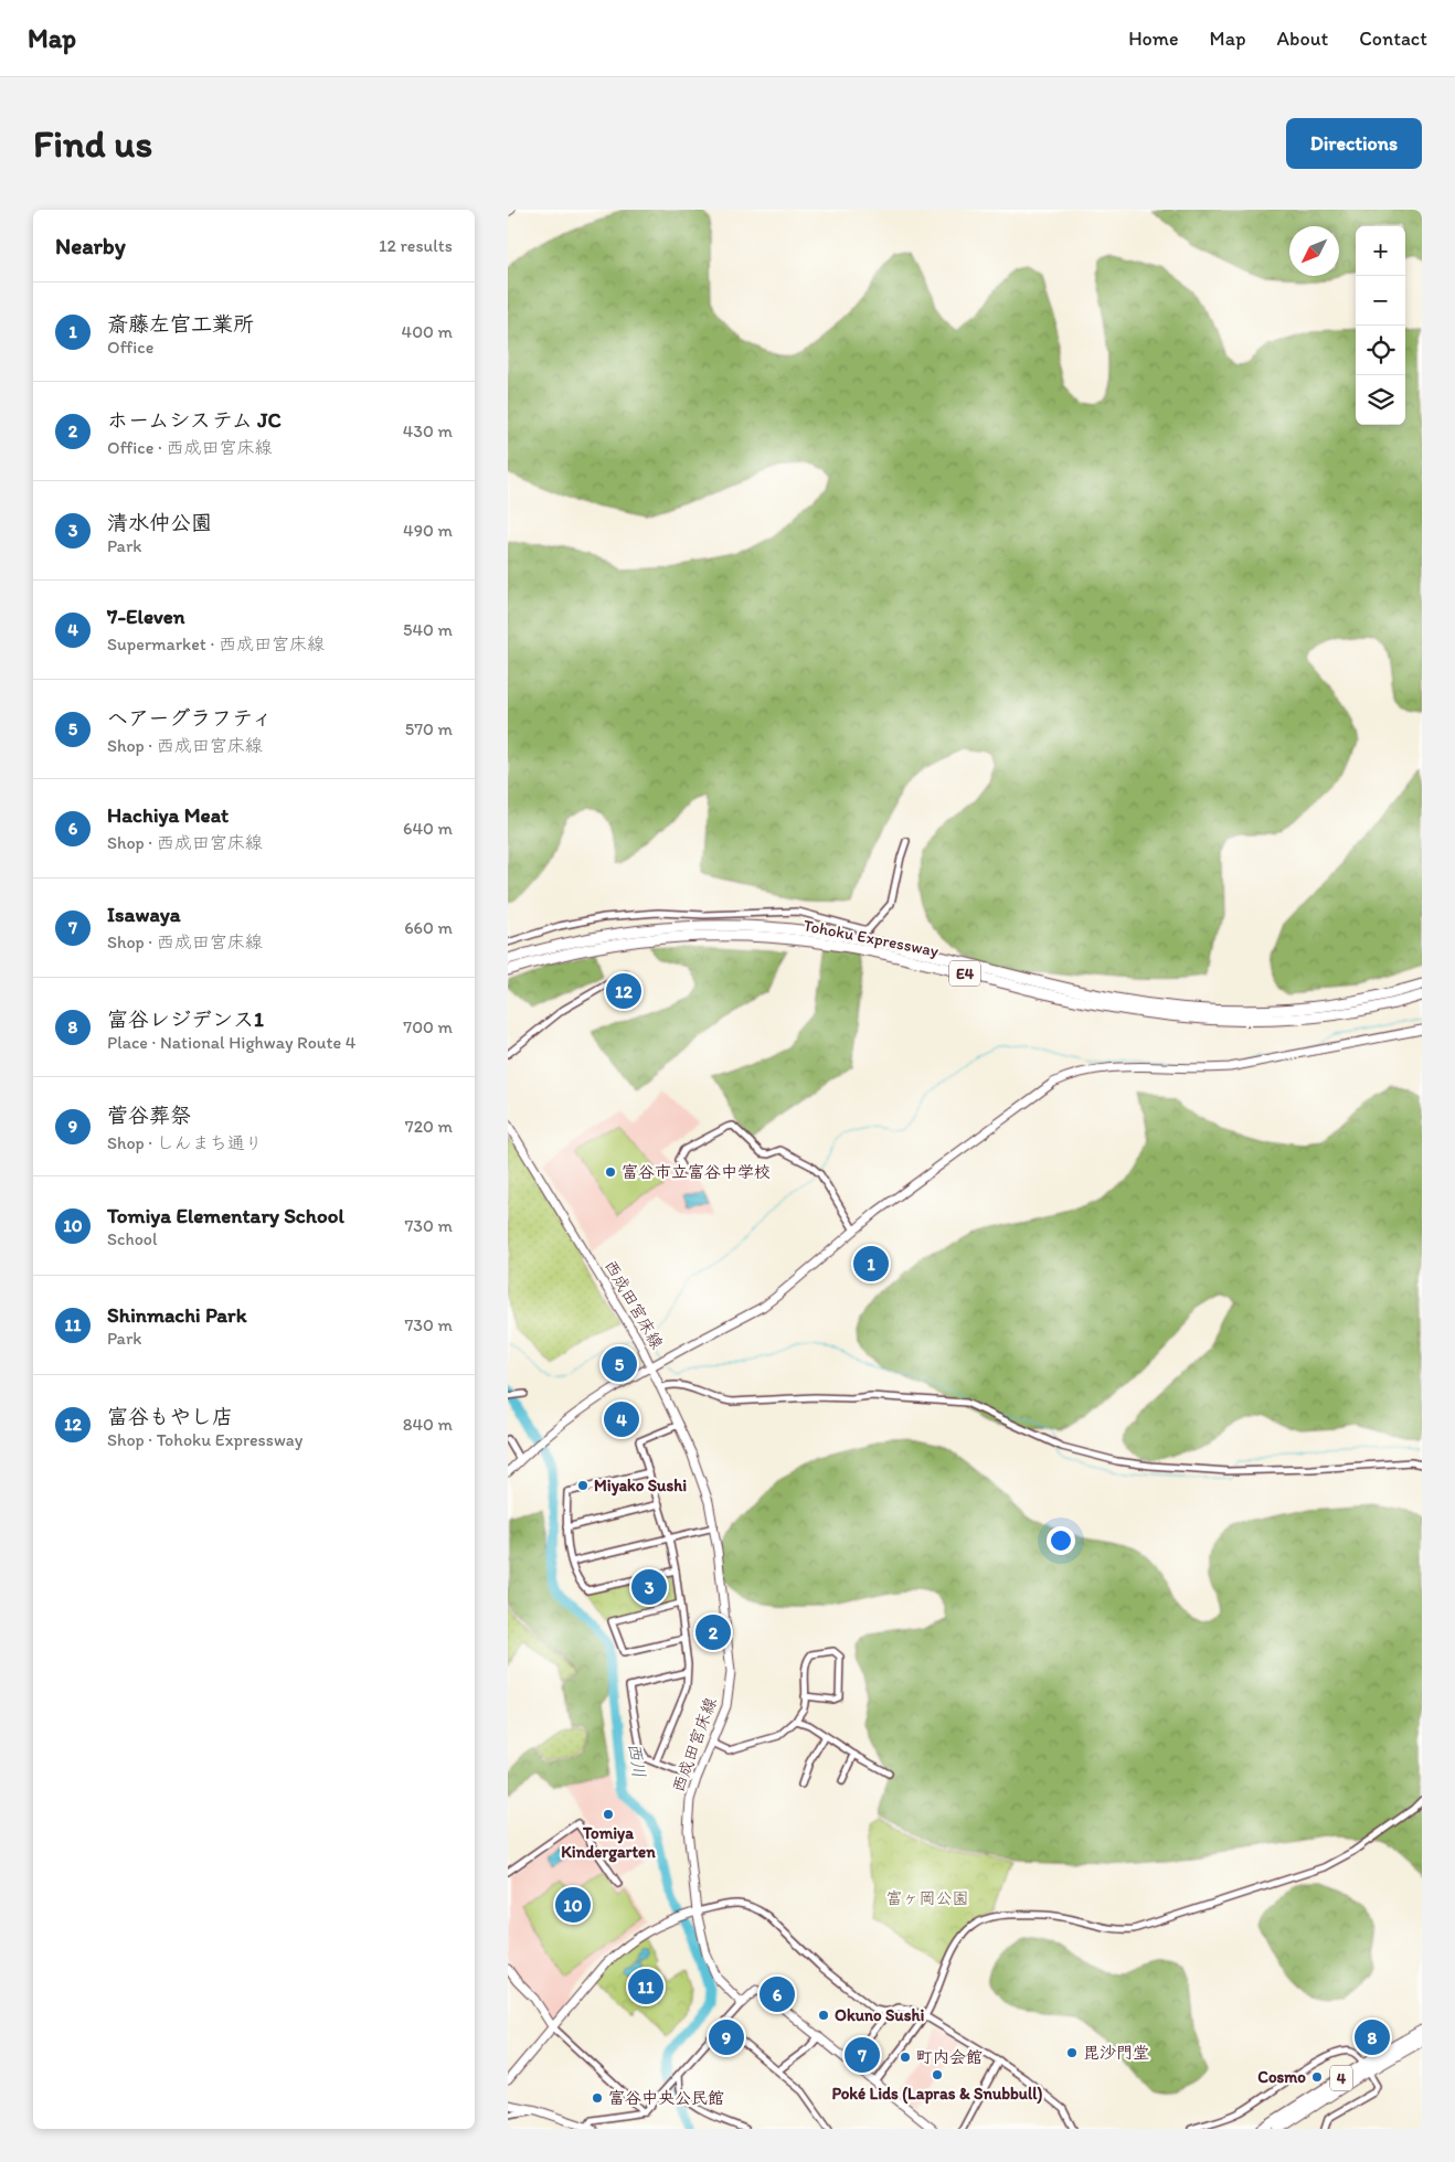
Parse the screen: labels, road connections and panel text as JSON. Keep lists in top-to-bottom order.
{
  "streets": {
    "highway": ["Tohoku Expressway", "E4", "4"],
    "street": ["西成田宮床線"]
  },
  "water": ["西川"],
  "parks": ["富ヶ岡公園"],
  "places": [
    "富谷市立富谷中学校",
    "Miyako Sushi",
    "Tomiya Kindergarten",
    "Okuno Sushi",
    "毘沙門堂",
    "町内会館",
    "Poké Lids (Lapras & Snubbull)",
    "Cosmo",
    "富谷中央公民館"
  ],
  "north": "bottom left",
  "page": {
    "header": "Map",
    "nav": [
      "Home",
      "Map",
      "About",
      "Contact"
    ],
    "buttons": "Directions",
    "title": "Find us",
    "heading": ["Nearby", "12 results"],
    "map_buttons": ["+", "−"],
    "list": [
      {
        "mark": "1",
        "name": "斎藤左官工業所",
        "note": "Office",
        "value": "400 m"
      },
      {
        "mark": "2",
        "name": "ホームシステム JC",
        "note": "Office · 西成田宮床線",
        "value": "430 m"
      },
      {
        "mark": "3",
        "name": "清水仲公園",
        "note": "Park",
        "value": "490 m"
      },
      {
        "mark": "4",
        "name": "7-Eleven",
        "note": "Supermarket · 西成田宮床線",
        "value": "540 m"
      },
      {
        "mark": "5",
        "name": "ヘアーグラフティ",
        "note": "Shop · 西成田宮床線",
        "value": "570 m"
      },
      {
        "mark": "6",
        "name": "Hachiya Meat",
        "note": "Shop · 西成田宮床線",
        "value": "640 m"
      },
      {
        "mark": "7",
        "name": "Isawaya",
        "note": "Shop · 西成田宮床線",
        "value": "660 m"
      },
      {
        "mark": "8",
        "name": "富谷レジデンス1",
        "note": "Place · National Highway Route 4",
        "value": "700 m"
      },
      {
        "mark": "9",
        "name": "菅谷葬祭",
        "note": "Shop · しんまち通り",
        "value": "720 m"
      },
      {
        "mark": "10",
        "name": "Tomiya Elementary School",
        "note": "School",
        "value": "730 m"
      },
      {
        "mark": "11",
        "name": "Shinmachi Park",
        "note": "Park",
        "value": "730 m"
      },
      {
        "mark": "12",
        "name": "富谷もやし店",
        "note": "Shop · Tohoku Expressway",
        "value": "840 m"
      }
    ],
    "pins": [
      "12",
      "1",
      "5",
      "4",
      "3",
      "2",
      "10",
      "11",
      "6",
      "8",
      "9",
      "7"
    ]
  }
}
